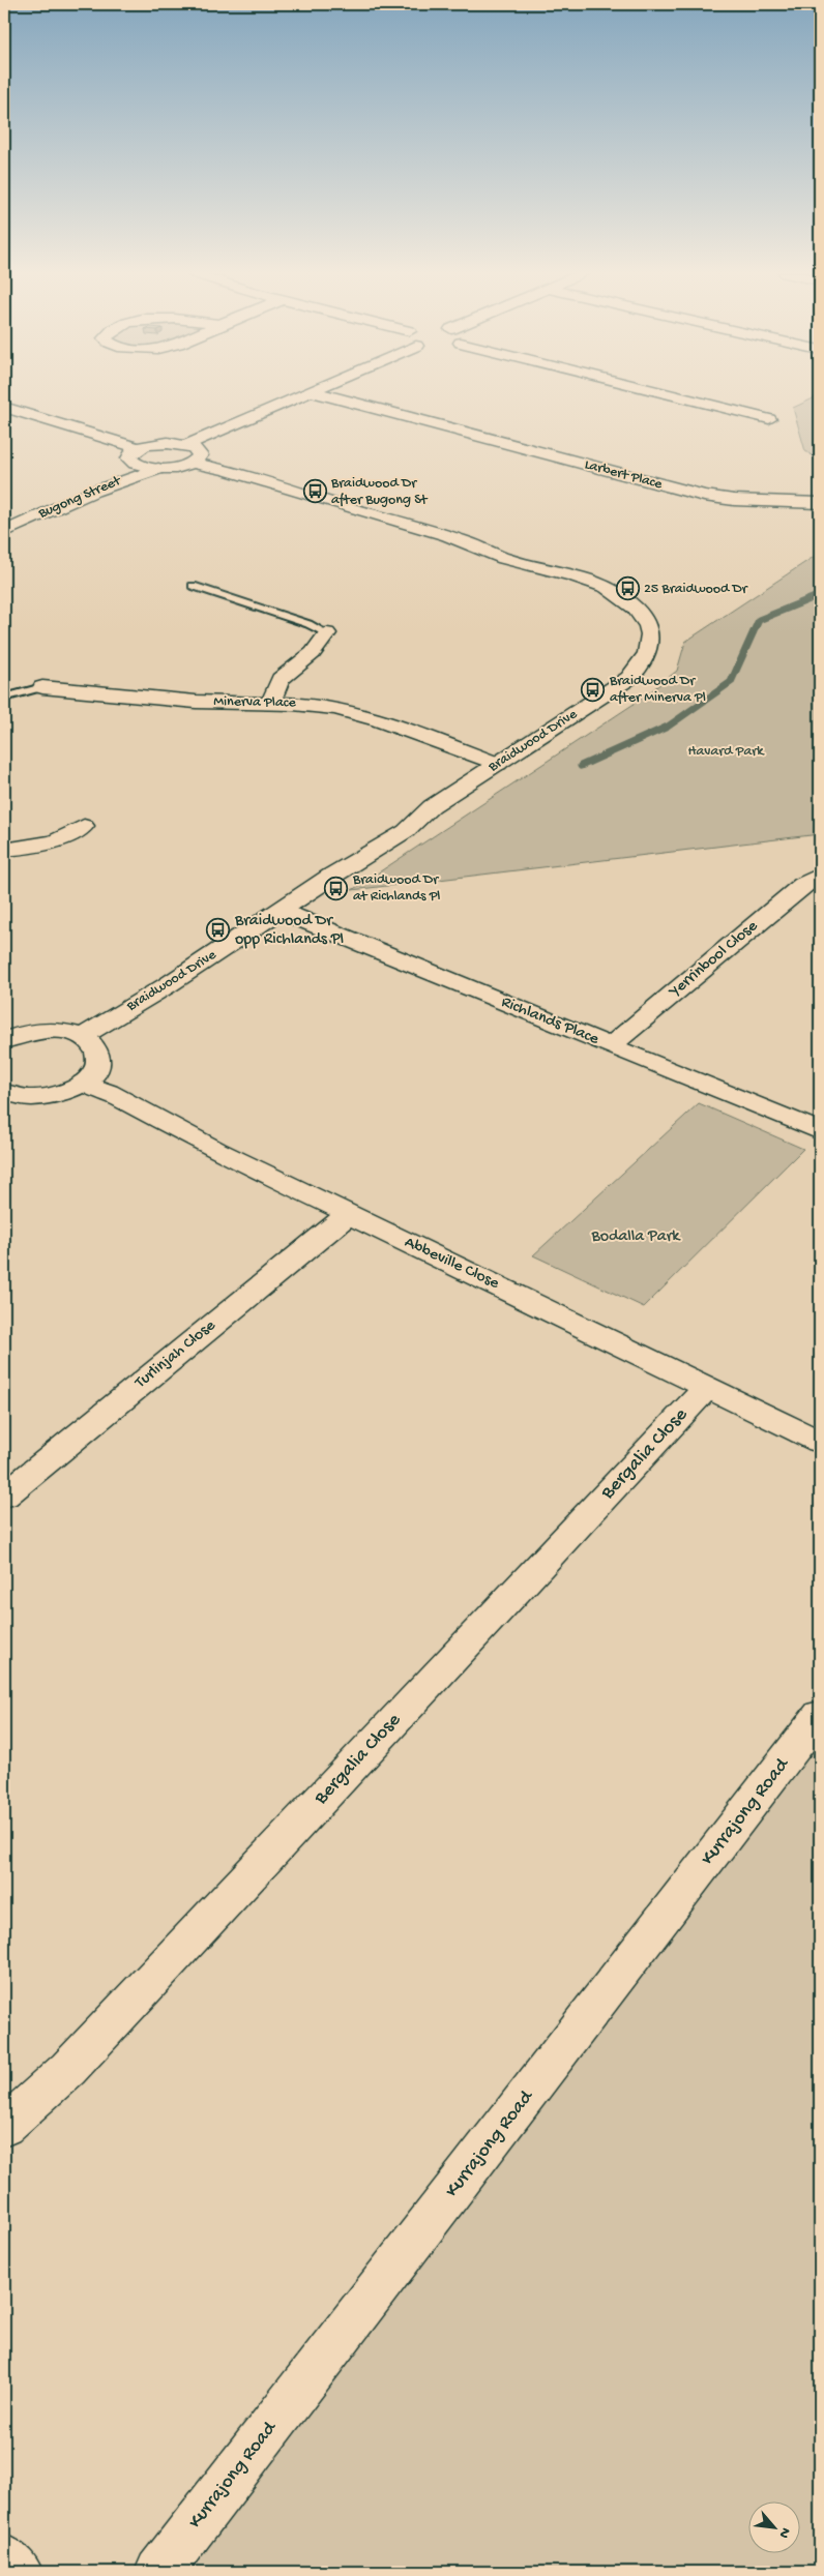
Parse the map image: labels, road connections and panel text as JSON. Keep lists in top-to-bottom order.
{
  "streets": {
    "street": [
      "Larbert Place",
      "Bugong Street",
      "Minerva Place",
      "Braidwood Drive",
      "Yerrinbool Close",
      "Richlands Place",
      "Abbeville Close",
      "Turlinjah Close",
      "Bergalia Close",
      "Kurrajong Road"
    ]
  },
  "crossings": [
    ["Bugong Street", "Braidwood Drive"],
    ["Minerva Place", "Braidwood Drive"],
    ["Braidwood Drive", "Richlands Place"],
    ["Yerrinbool Close", "Richlands Place"],
    ["Abbeville Close", "Turlinjah Close"],
    ["Abbeville Close", "Bergalia Close"]
  ],
  "parks": ["Havard Park", "Bodalla Park"],
  "places": {
    "bus stop": [
      "Braidwood Dr after Bugong St",
      "25 Braidwood Dr",
      "Braidwood Dr after Minerva Pl",
      "Braidwood Dr at Richlands Pl",
      "Braidwood Dr opp Richlands Pl"
    ]
  },
  "north": "bottom right"
}
